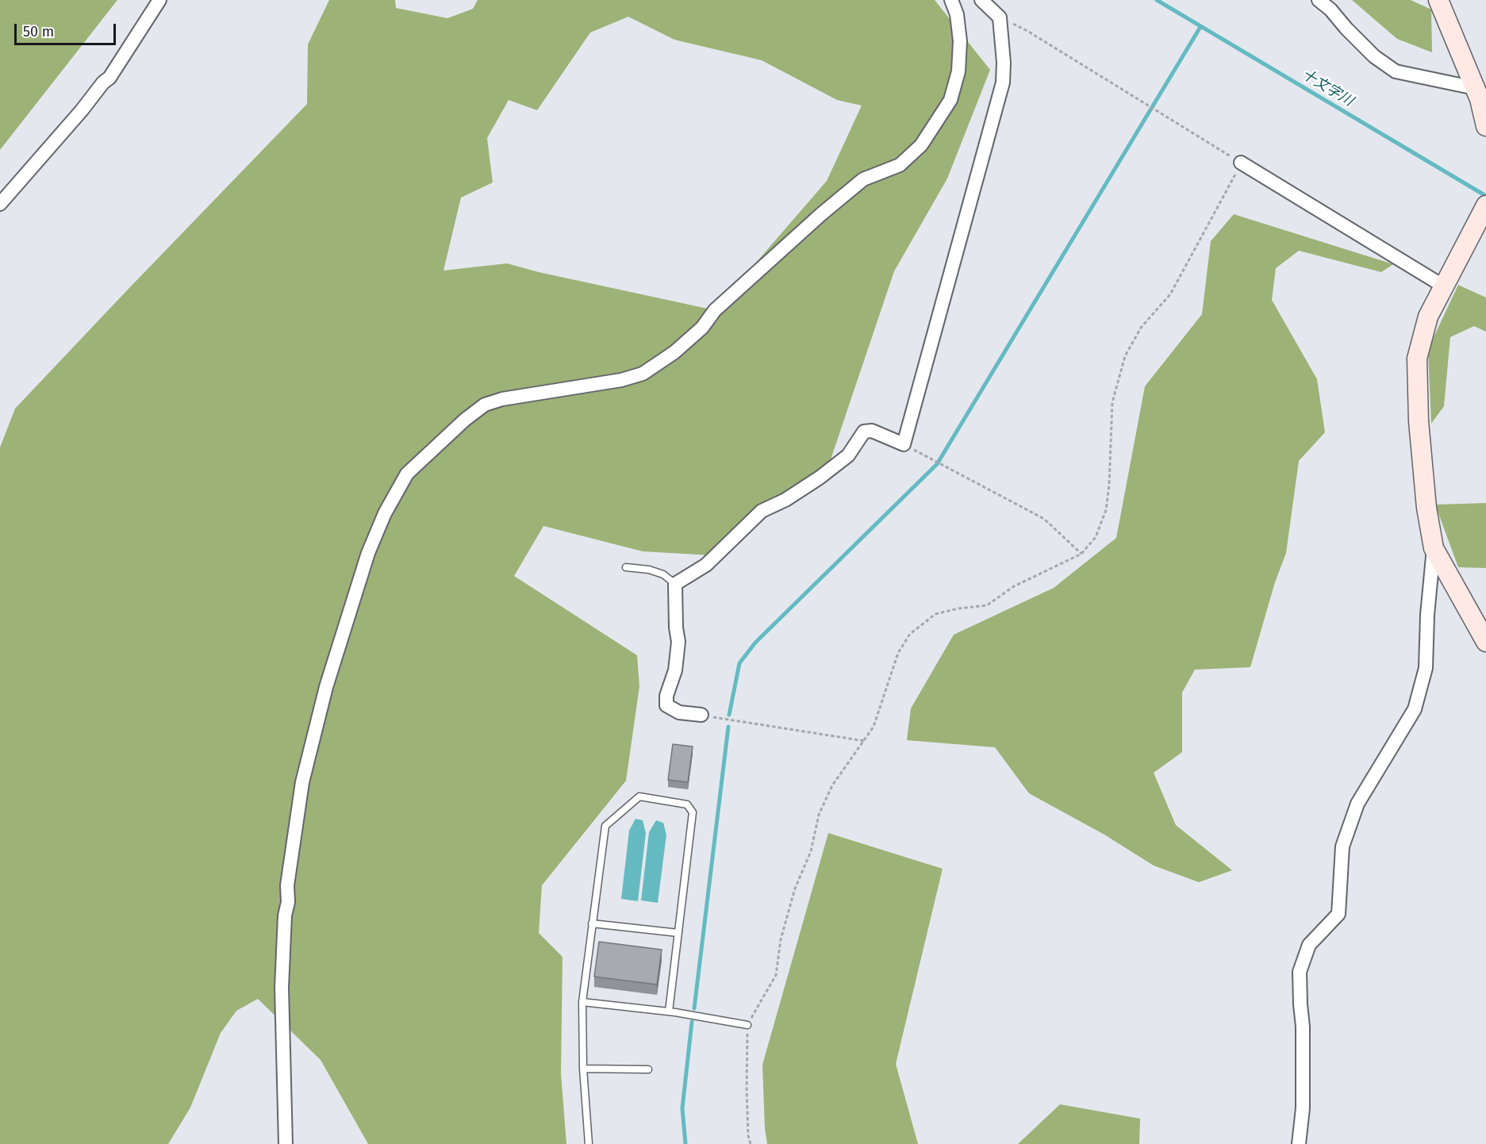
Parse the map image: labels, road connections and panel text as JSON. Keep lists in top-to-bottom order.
{
  "water": ["十文字川"],
  "scale_bar": "50 m"
}
